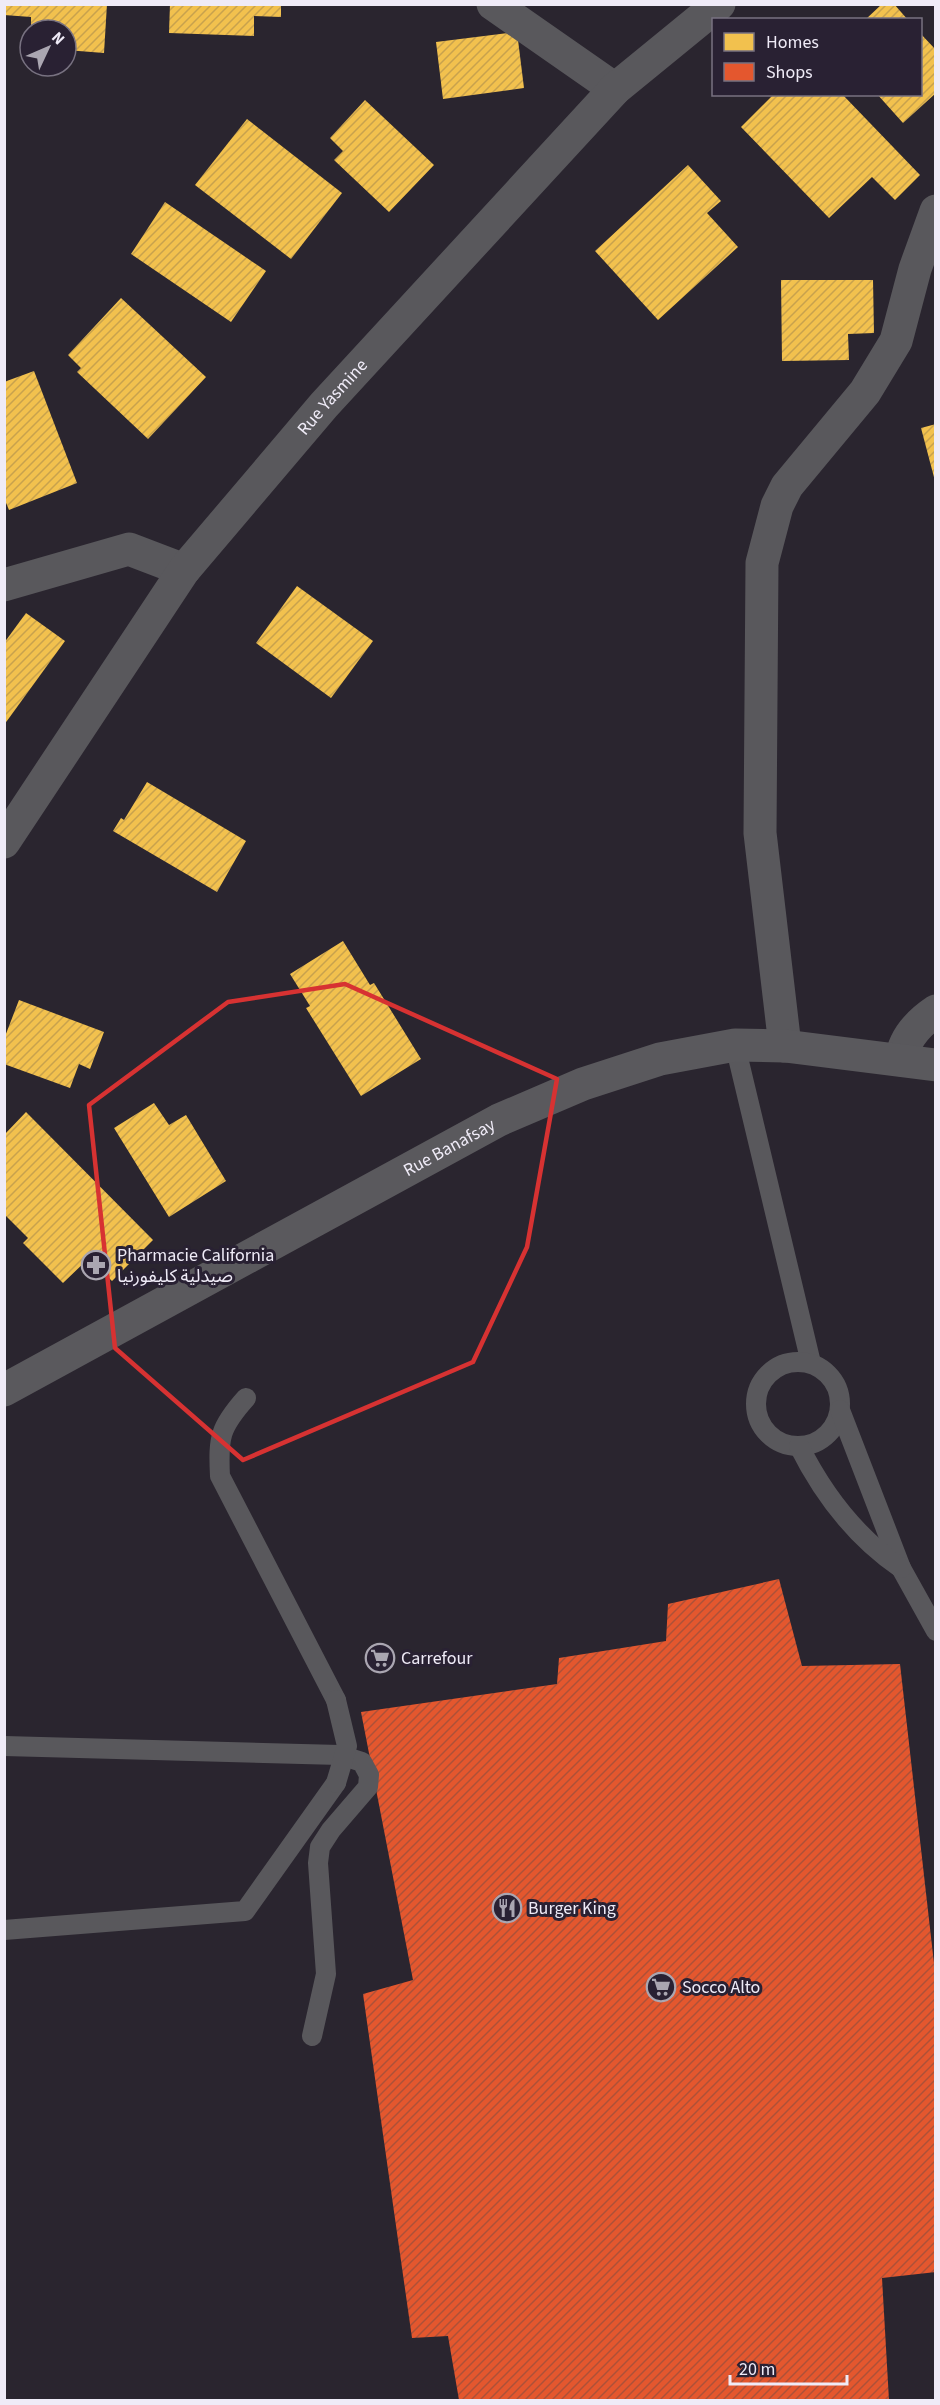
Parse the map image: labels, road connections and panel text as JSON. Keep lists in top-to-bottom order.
{
  "streets": {
    "main road": ["Rue Banafsay"],
    "street": ["Rue Yasmine"]
  },
  "places": {
    "pharmacy": ["Pharmacie California صيدلية كليفورنيا"],
    "supermarket": ["Carrefour", "Socco Alto"],
    "restaurant": ["Burger King"]
  },
  "legend": ["Homes", "Shops"],
  "scale_bar": "20 m",
  "north": "top right"
}
